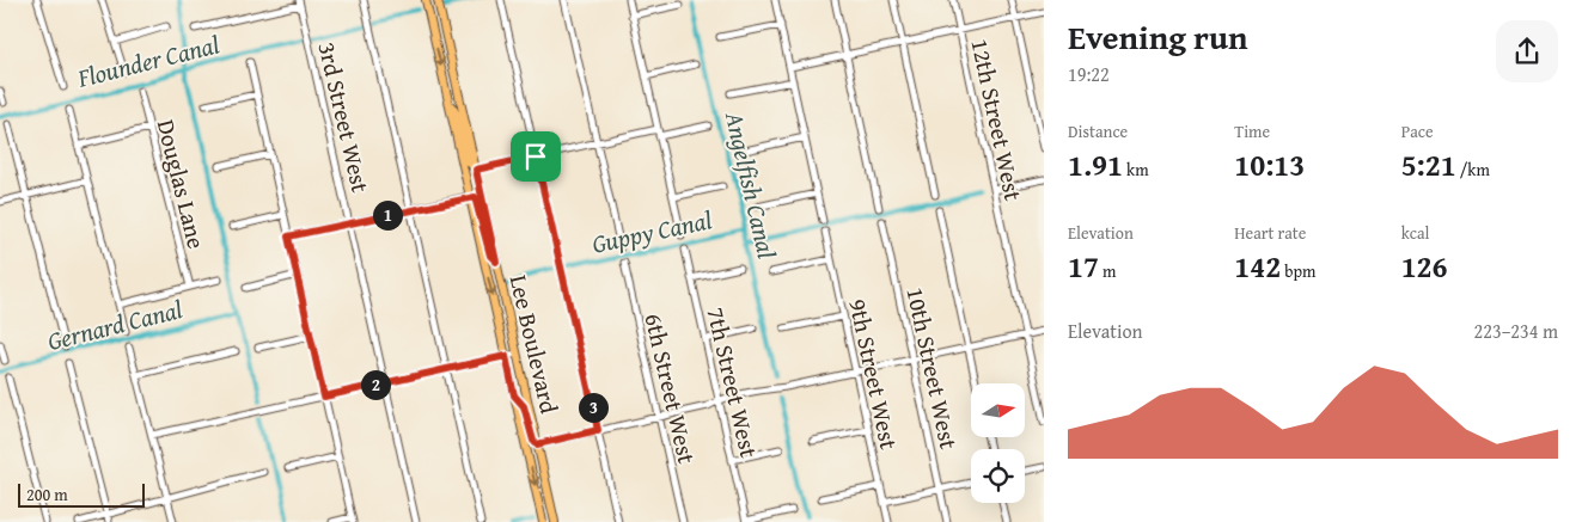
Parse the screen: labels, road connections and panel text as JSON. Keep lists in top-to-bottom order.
{
  "streets": {
    "main road": ["Lee Boulevard"],
    "street": [
      "3rd Street West",
      "12th Street West",
      "Douglas Lane",
      "10th Street West",
      "9th Street West",
      "7th Street West",
      "6th Street West"
    ]
  },
  "water": [
    "Flounder Canal",
    "Angelfish Canal",
    "Guppy Canal",
    "Gernard Canal"
  ],
  "scale_bar": "200 m",
  "north": "right",
  "page": {
    "heading": ["Evening run", "19:22"],
    "stats": [
      ["Distance", "1.91 km"],
      ["Time", "10:13"],
      ["Pace", "5:21 /km"],
      ["Elevation", "17 m"],
      ["Heart rate", "142 bpm"],
      ["kcal", "126"]
    ],
    "pins": ["1", "2", "3"],
    "chart": ["Elevation", "223–234 m"],
    "scale": "200 m"
  }
}
